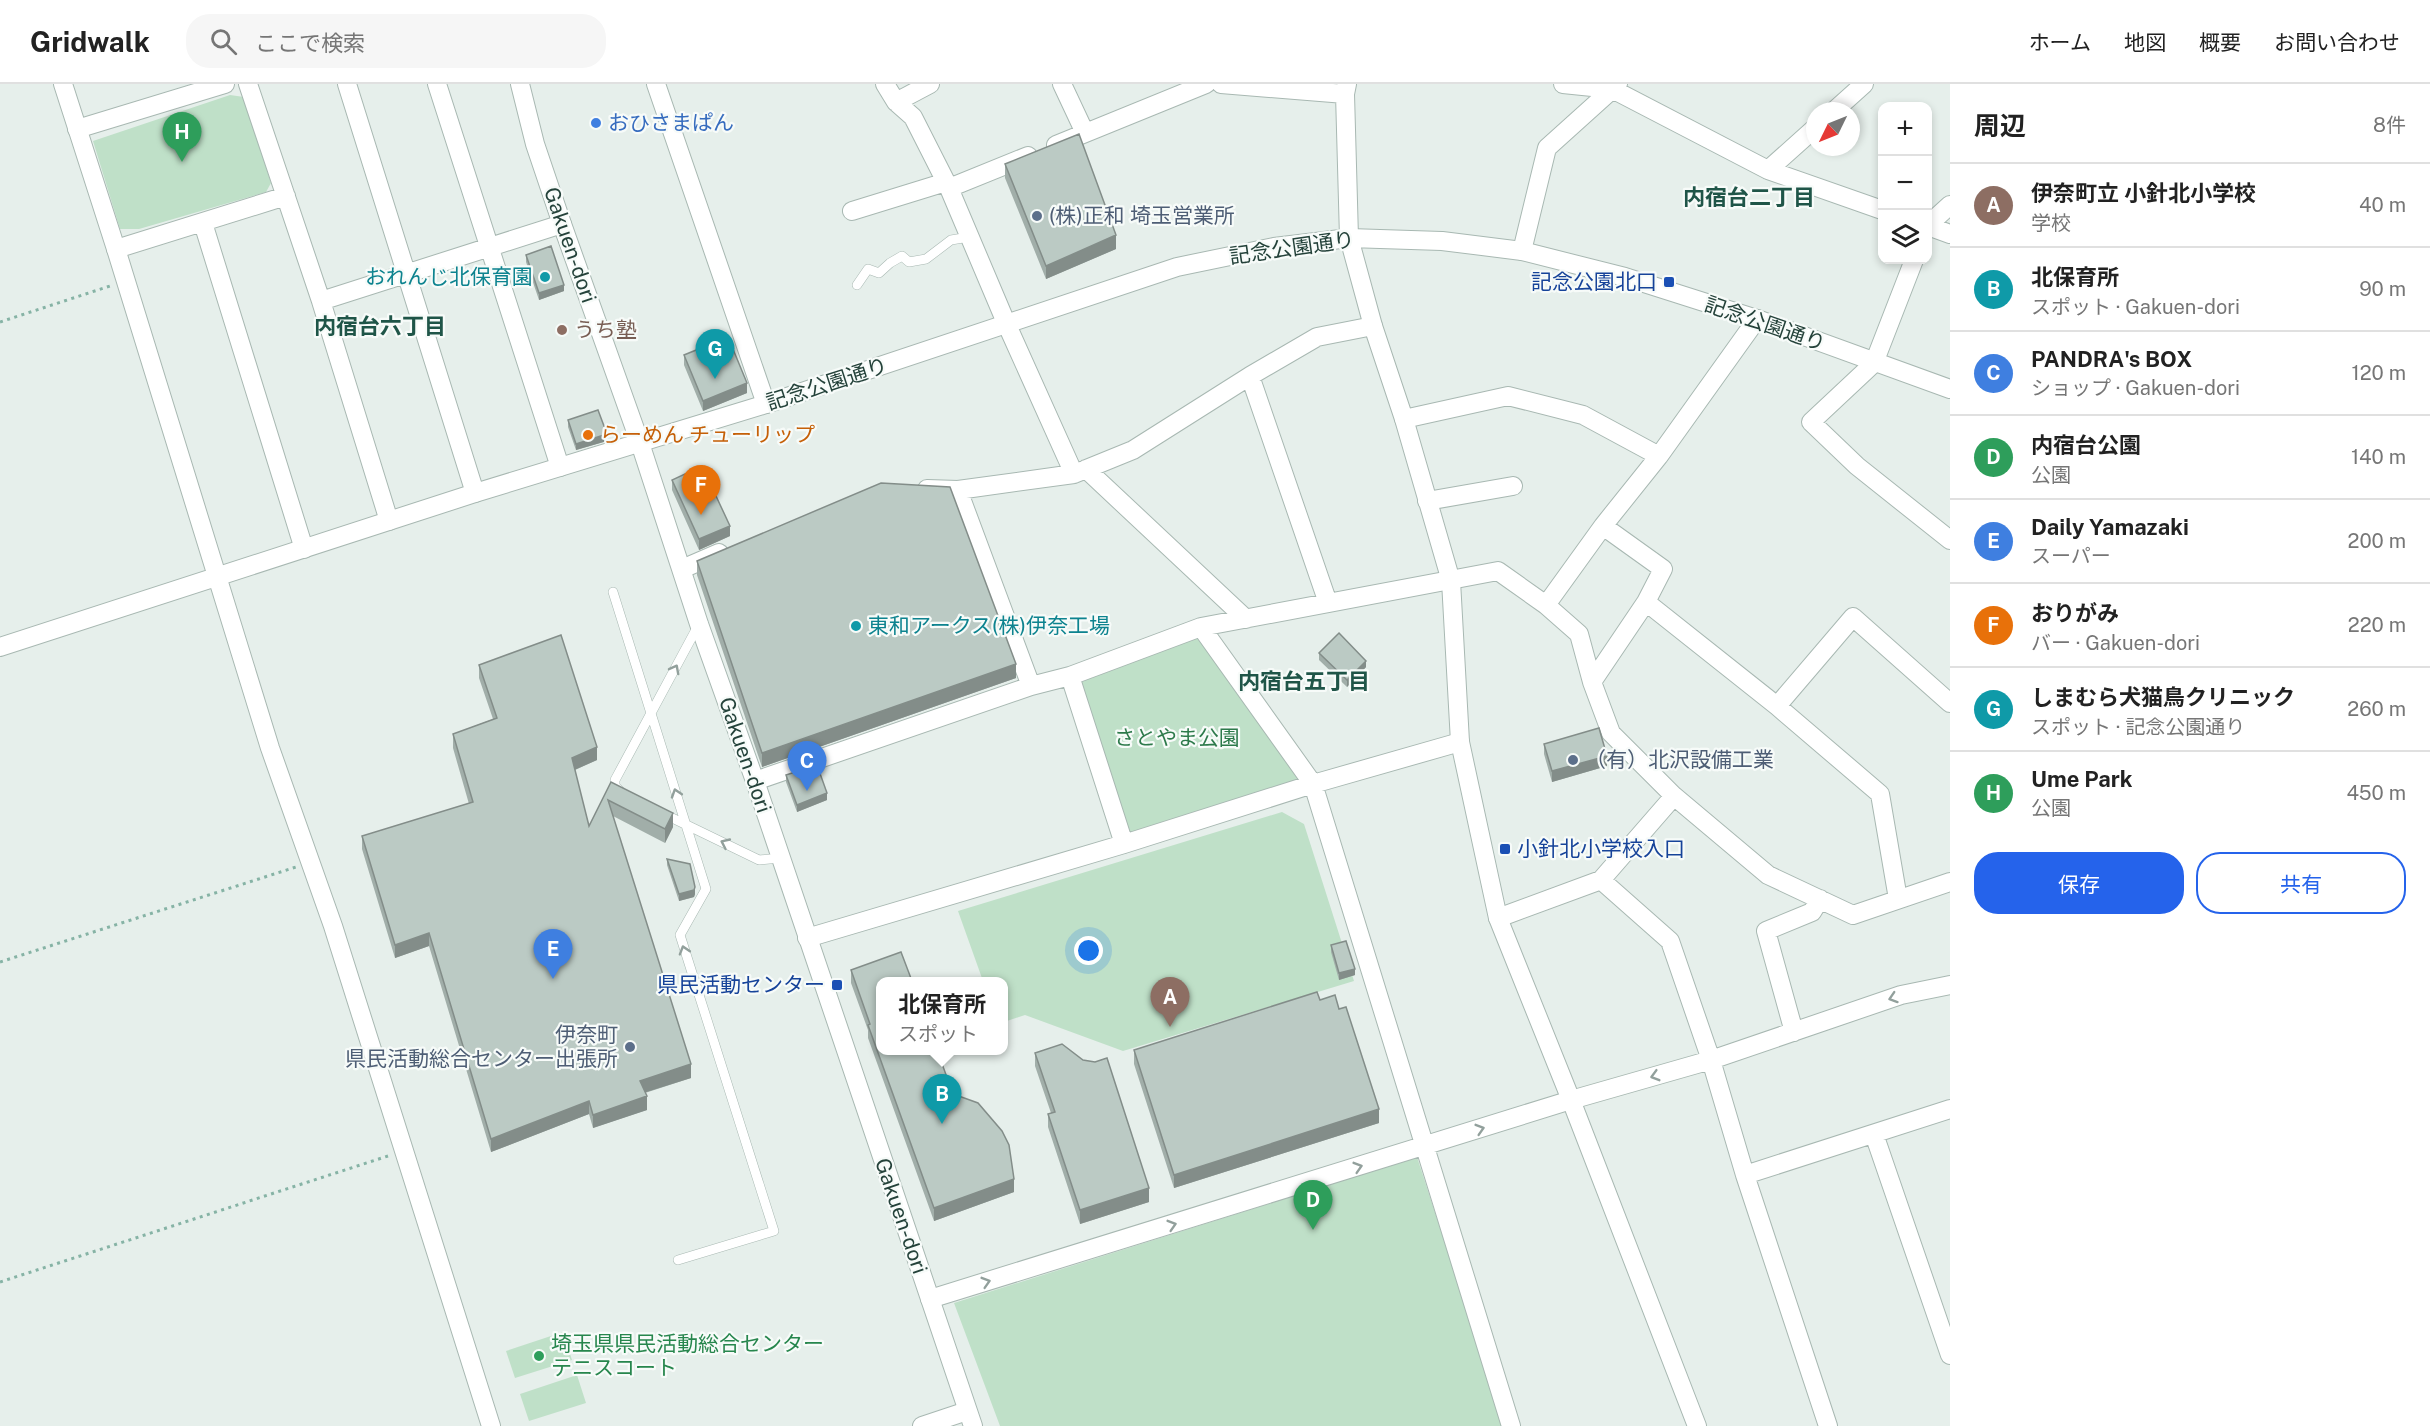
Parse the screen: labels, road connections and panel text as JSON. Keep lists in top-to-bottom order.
{
  "streets": {
    "street": ["Gakuen-dori", "記念公園通り"]
  },
  "crossings": [
    ["Gakuen-dori", "記念公園通り"]
  ],
  "districts": ["内宿台二丁目", "内宿台六丁目", "内宿台五丁目"],
  "parks": ["さとやま公園"],
  "places": {
    "other": [
      "おひさまぱん",
      "(株)正和 埼玉営業所",
      "おれんじ北保育園",
      "うち塾",
      "らーめん チューリップ",
      "東和アークス(株)伊奈工場",
      "（有）北沢設備工業",
      "伊奈町 県民活動総合センター出張所",
      "埼玉県県民活動総合センター テニスコート"
    ],
    "transit": ["記念公園北口", "小針北小学校入口", "県民活動センター"]
  },
  "north": "bottom left",
  "page": {
    "header": "Gridwalk",
    "search": "ここで検索",
    "nav": [
      "ホーム",
      "地図",
      "概要",
      "お問い合わせ"
    ],
    "heading": ["周辺", "8件"],
    "map_buttons": ["+", "−"],
    "pins": [
      "H",
      "G",
      "F",
      "C",
      "E",
      "A",
      "B",
      "D"
    ],
    "list": [
      {
        "mark": "A",
        "name": "伊奈町立 小針北小学校",
        "note": "学校",
        "value": "40 m"
      },
      {
        "mark": "B",
        "name": "北保育所",
        "note": "スポット · Gakuen-dori",
        "value": "90 m"
      },
      {
        "mark": "C",
        "name": "PANDRA's BOX",
        "note": "ショップ · Gakuen-dori",
        "value": "120 m"
      },
      {
        "mark": "D",
        "name": "内宿台公園",
        "note": "公園",
        "value": "140 m"
      },
      {
        "mark": "E",
        "name": "Daily Yamazaki",
        "note": "スーパー",
        "value": "200 m"
      },
      {
        "mark": "F",
        "name": "おりがみ",
        "note": "バー · Gakuen-dori",
        "value": "220 m"
      },
      {
        "mark": "G",
        "name": "しまむら犬猫鳥クリニック",
        "note": "スポット · 記念公園通り",
        "value": "260 m"
      },
      {
        "mark": "H",
        "name": "Ume Park",
        "note": "公園",
        "value": "450 m"
      }
    ],
    "buttons": ["保存", "共有"],
    "popup": ["北保育所", "スポット"]
  }
}
